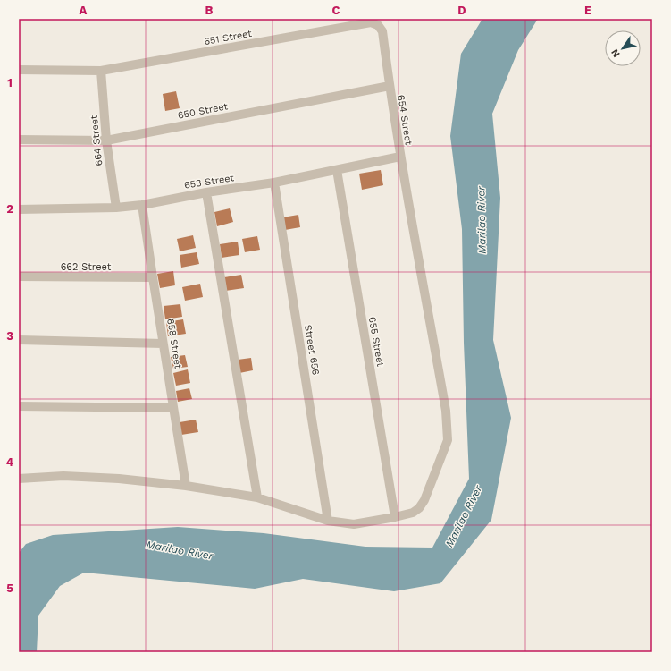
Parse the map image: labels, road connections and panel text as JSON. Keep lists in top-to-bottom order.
{
  "streets": {
    "street": [
      "651 Street",
      "650 Street",
      "654 Street",
      "664 Street",
      "653 Street",
      "662 Street",
      "655 Street",
      "658 Street",
      "Street 656"
    ]
  },
  "crossings": [
    ["651 Street", "650 Street"],
    ["651 Street", "654 Street"],
    ["651 Street", "664 Street"],
    ["650 Street", "654 Street"],
    ["650 Street", "664 Street"],
    ["654 Street", "653 Street"],
    ["654 Street", "655 Street"],
    ["654 Street", "658 Street"],
    ["654 Street", "Street 656"],
    ["664 Street", "653 Street"],
    ["653 Street", "655 Street"],
    ["653 Street", "658 Street"],
    ["653 Street", "Street 656"],
    ["662 Street", "658 Street"]
  ],
  "water": ["Marilao River"],
  "north": "bottom left",
  "grid": {
    "columns": [
      "A",
      "B",
      "C",
      "D",
      "E"
    ],
    "rows": [
      "1",
      "2",
      "3",
      "4",
      "5"
    ]
  }
}
